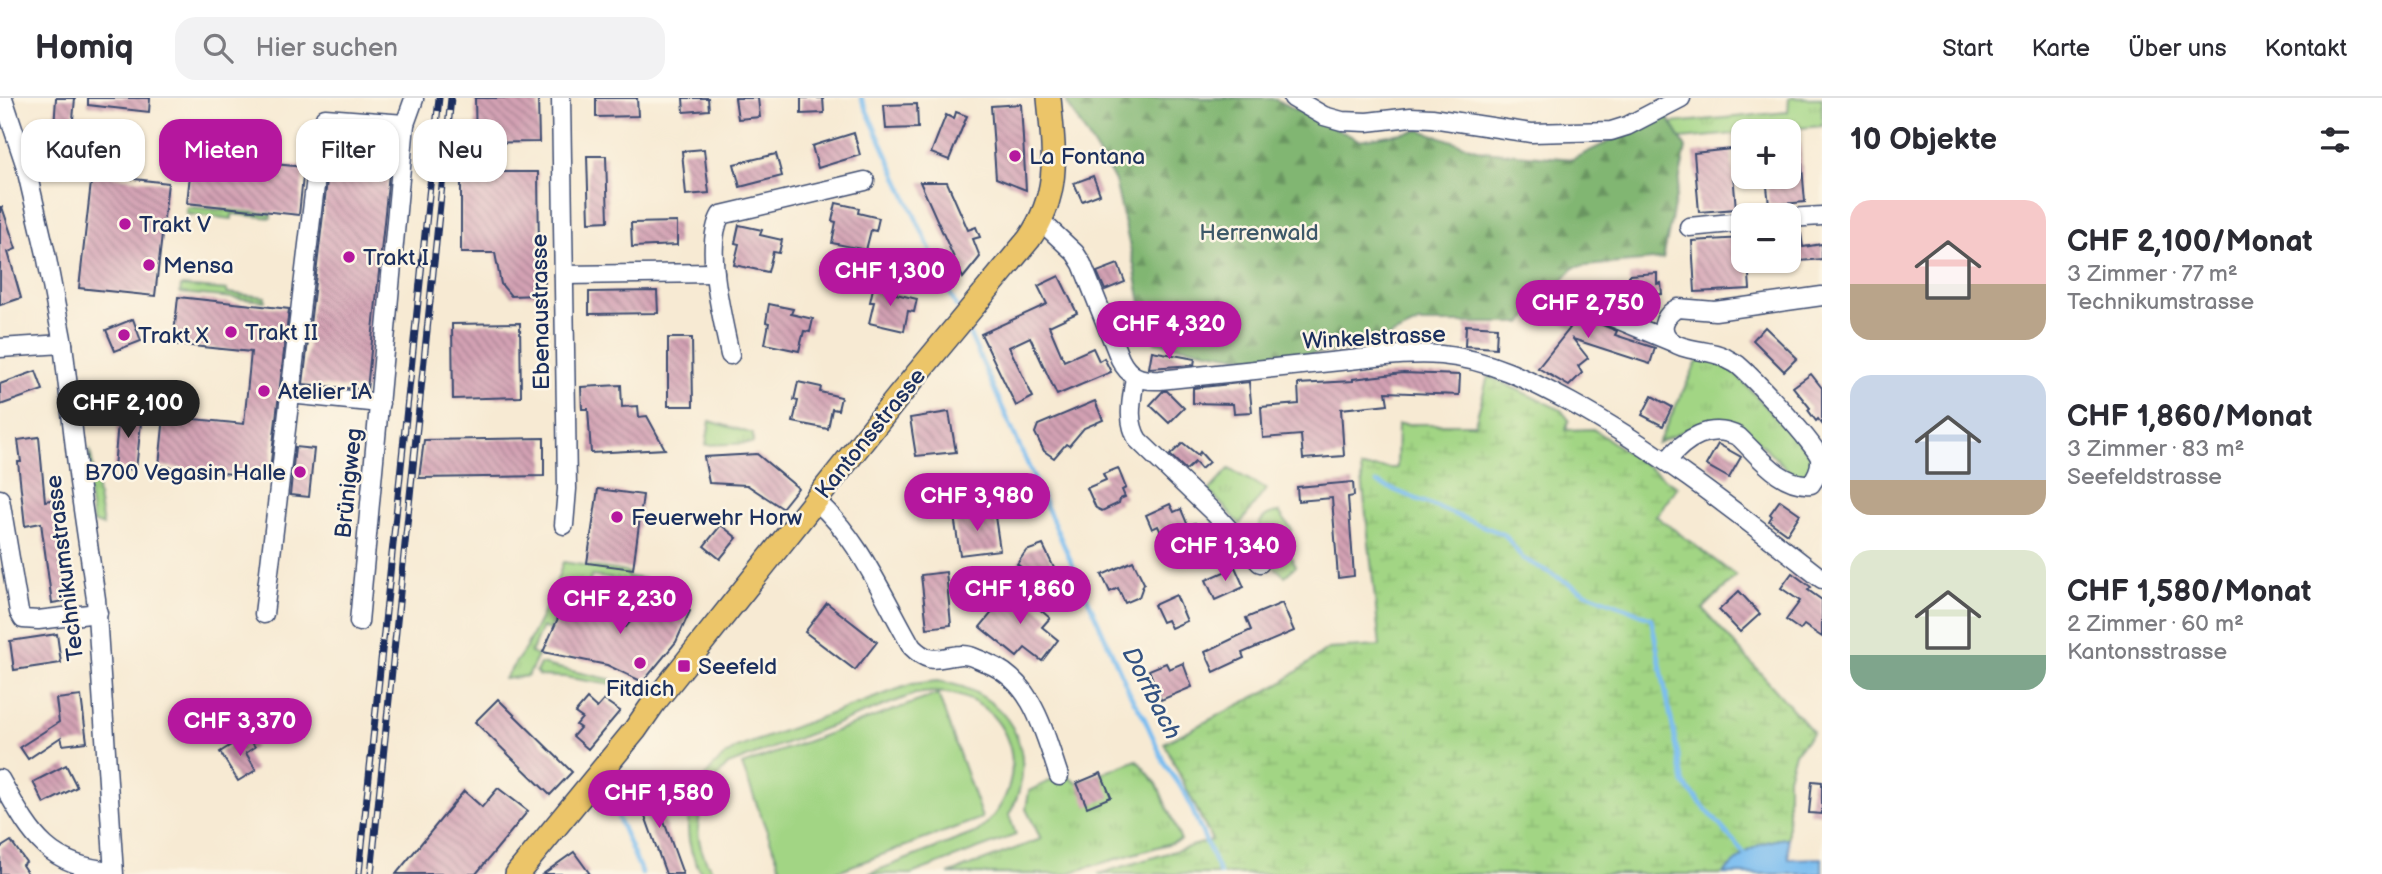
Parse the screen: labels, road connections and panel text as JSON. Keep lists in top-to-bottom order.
{
  "streets": {
    "main road": ["Kantonsstrasse"],
    "street": [
      "Ebenaustrasse",
      "Winkelstrasse",
      "Brünigweg",
      "Technikumstrasse"
    ]
  },
  "water": ["Dorfbach"],
  "parks": ["Herrenwald"],
  "places": {
    "other": [
      "La Fontana",
      "Trakt V",
      "Trakt I",
      "Mensa",
      "Trakt II",
      "Trakt X",
      "Atelier IA",
      "B700 Vegasin Halle",
      "Feuerwehr Horw",
      "Fitdich"
    ],
    "transit": ["Seefeld"]
  },
  "page": {
    "header": "Homiq",
    "search": "Hier suchen",
    "nav": [
      "Start",
      "Karte",
      "Über uns",
      "Kontakt"
    ],
    "heading": "10 Objekte",
    "map_buttons": ["+", "−"],
    "chip": [
      "Kaufen",
      "Mieten",
      "Filter",
      "Neu"
    ],
    "list": [
      {
        "name": "CHF 2,100/Monat",
        "note": "3 Zimmer · 77 m² · Technikumstrasse"
      },
      {
        "name": "CHF 1,860/Monat",
        "note": "3 Zimmer · 83 m² · Seefeldstrasse"
      },
      {
        "name": "CHF 1,580/Monat",
        "note": "2 Zimmer · 60 m² · Kantonsstrasse"
      }
    ],
    "price": [
      "CHF 1,300",
      "CHF 2,750",
      "CHF 4,320",
      "CHF 2,100",
      "CHF 3,980",
      "CHF 1,340",
      "CHF 1,860",
      "CHF 2,230",
      "CHF 3,370",
      "CHF 1,580"
    ]
  }
}
